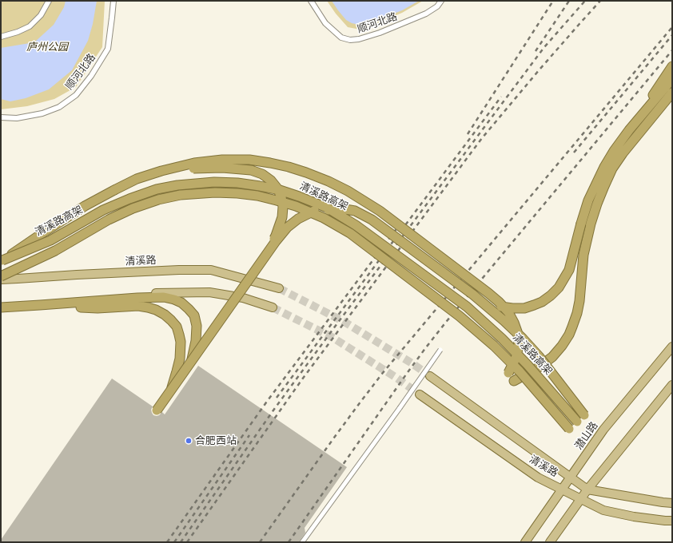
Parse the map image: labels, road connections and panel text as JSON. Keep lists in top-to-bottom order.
{
  "streets": {
    "highway": ["清溪路高架"],
    "main road": ["清溪路", "潜山路"],
    "street": ["顺河北路"]
  },
  "crossings": [
    ["清溪路", "潜山路"]
  ],
  "parks": ["庐州公园"],
  "places": ["合肥西站"]
}
